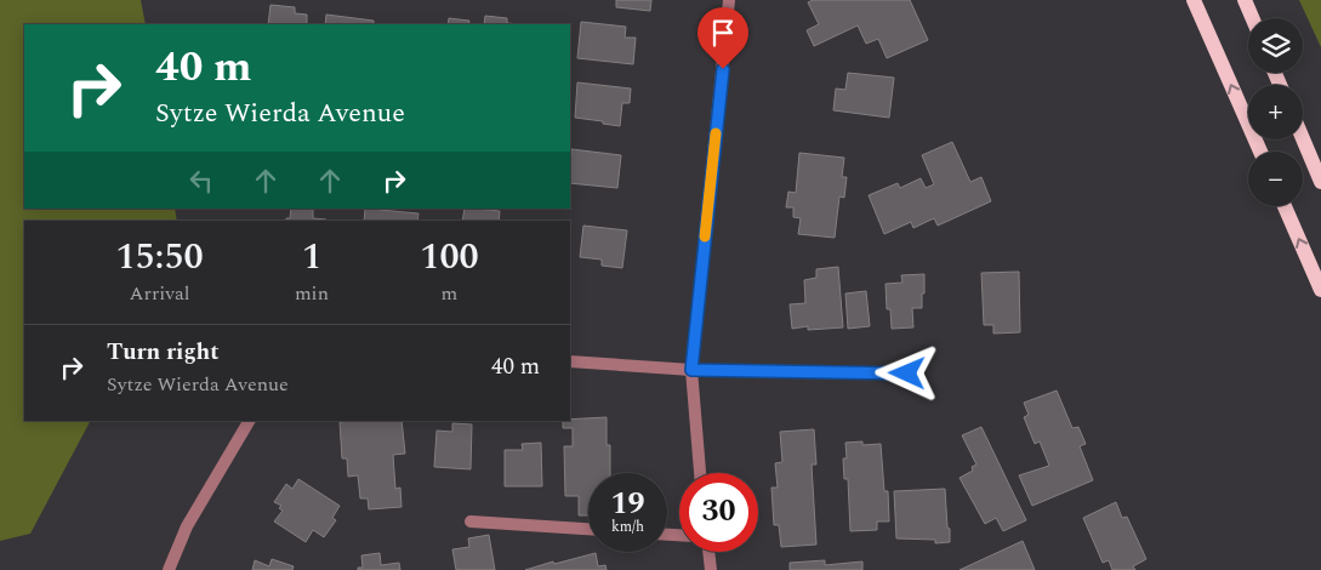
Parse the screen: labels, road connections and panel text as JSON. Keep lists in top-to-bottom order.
{
  "page": {
    "map_buttons": ["+", "−"],
    "turn": ["40 m", "Sytze Wierda Avenue"],
    "eta": [
      "15:50",
      "Arrival",
      "1",
      "min",
      "100",
      "m"
    ],
    "list": [
      {
        "name": "Turn right",
        "note": "Sytze Wierda Avenue",
        "value": "40 m"
      }
    ],
    "speed": "19 km/h",
    "limit": "30"
  }
}
